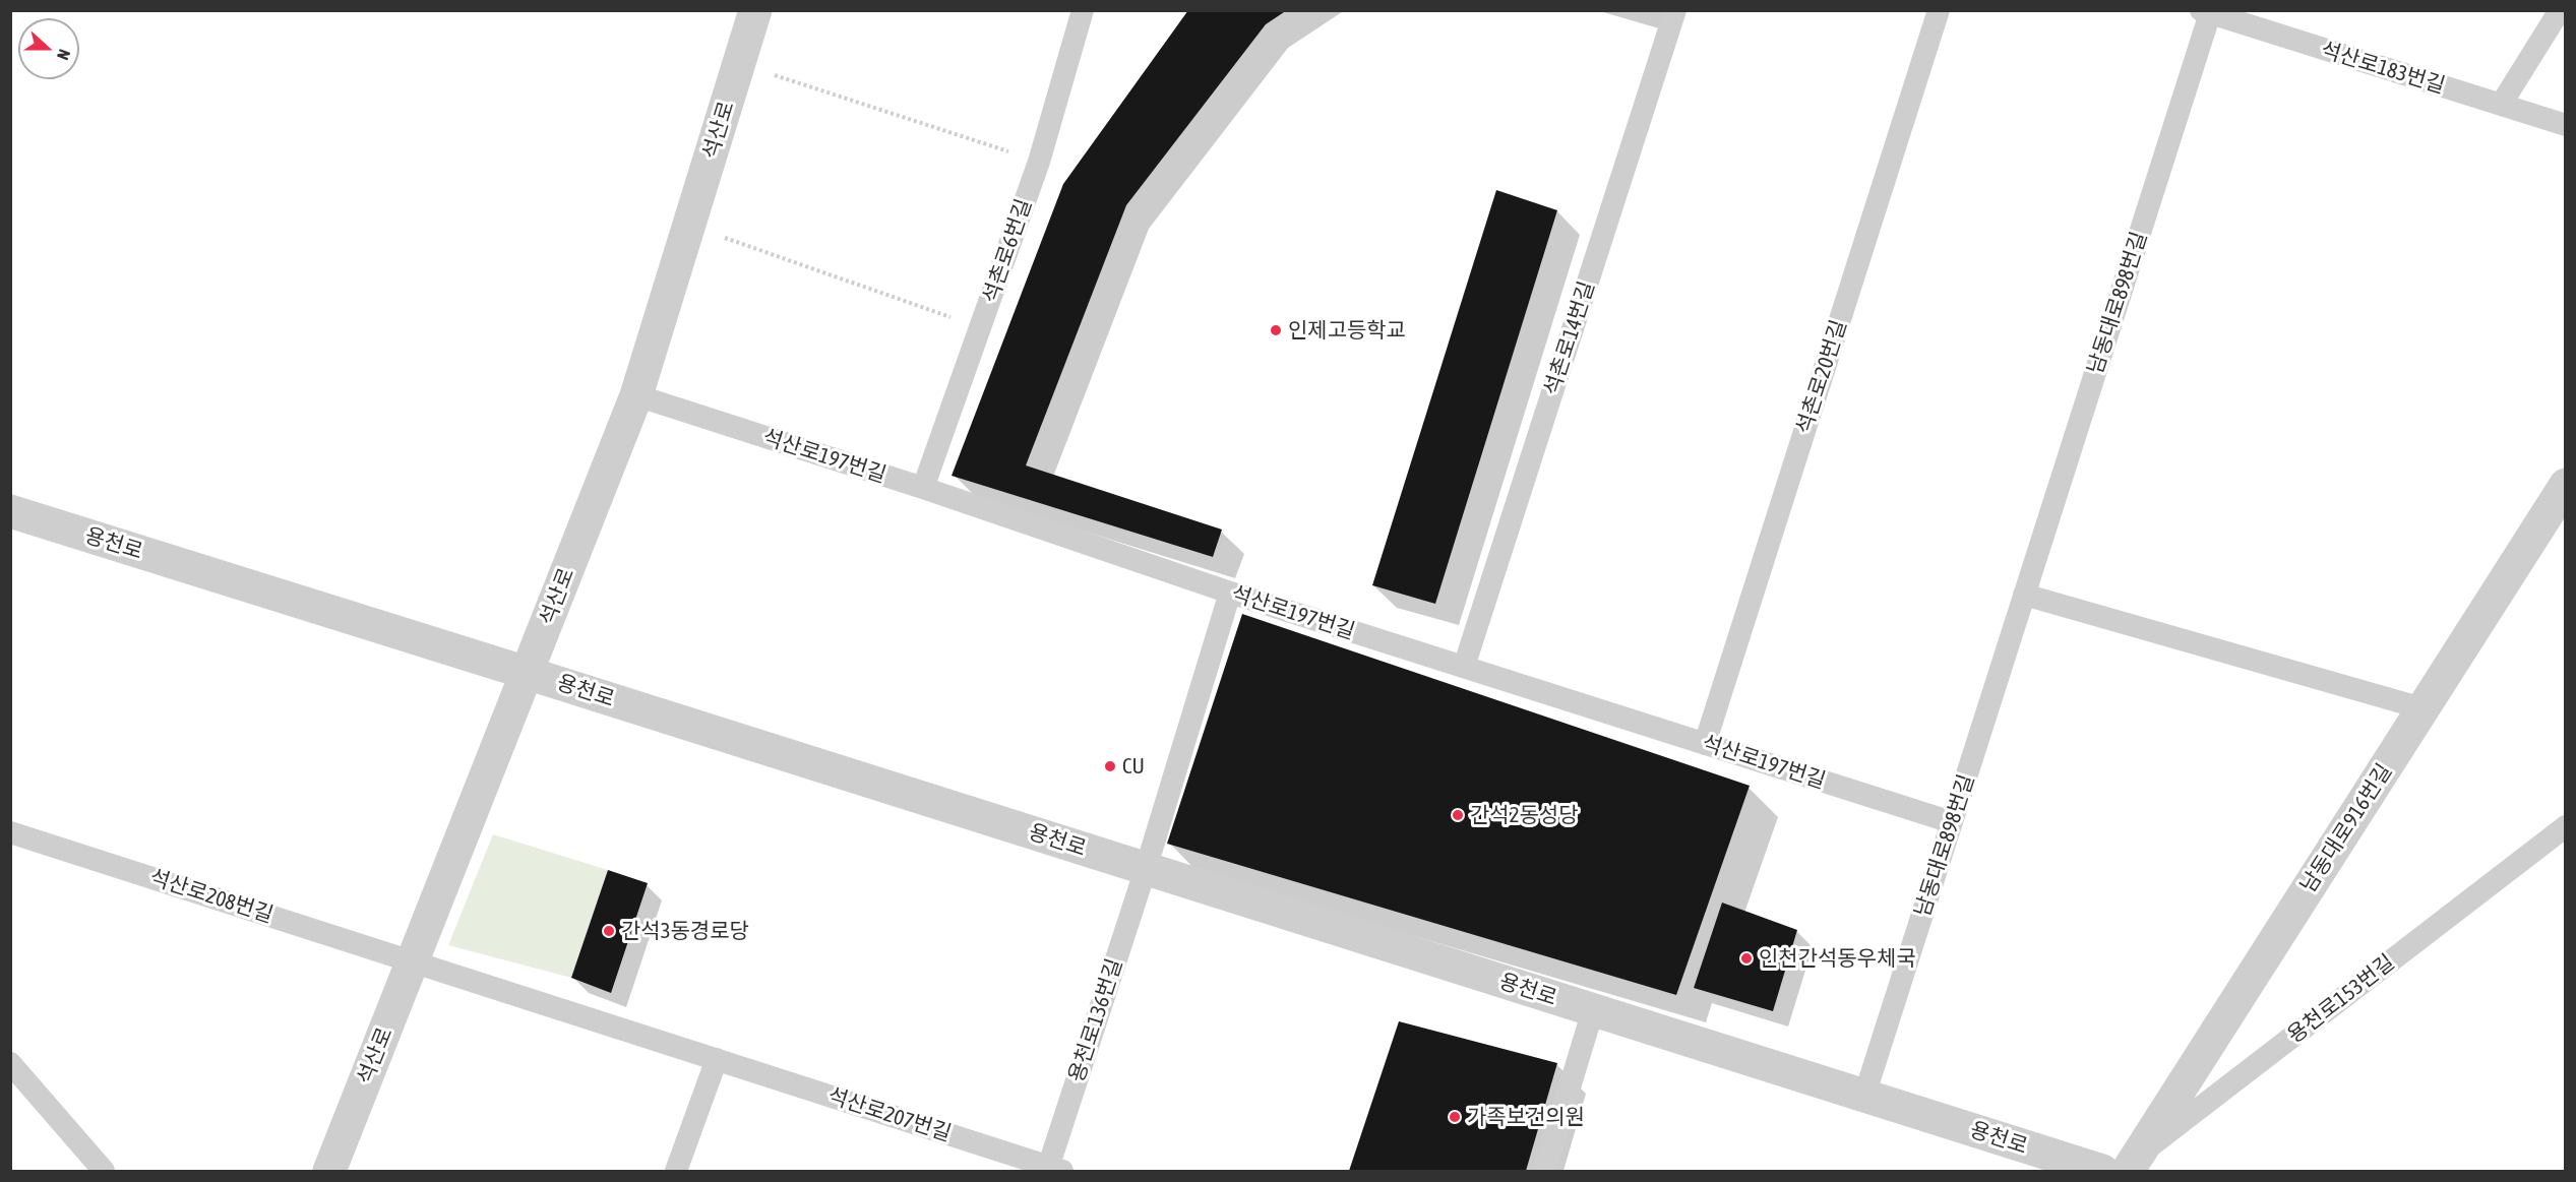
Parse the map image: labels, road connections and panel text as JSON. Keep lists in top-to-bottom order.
{
  "streets": {
    "street": ["석산로", "용천로", "남동대로916번길"],
    "lane": [
      "석산로183번길",
      "석촌로6번길",
      "남동대로898번길",
      "석촌로14번길",
      "석촌로20번길",
      "석산로197번길",
      "석산로208번길",
      "용천로153번길",
      "용천로136번길",
      "석산로207번길"
    ]
  },
  "crossings": [
    ["석산로183번길", "남동대로898번길"],
    ["석산로", "석산로197번길"],
    ["석산로", "용천로"],
    ["석산로", "석산로208번길"],
    ["석산로", "석산로207번길"],
    ["석촌로6번길", "석산로197번길"],
    ["남동대로898번길", "석산로197번길"],
    ["남동대로898번길", "용천로"],
    ["석촌로14번길", "석산로197번길"],
    ["석촌로20번길", "석산로197번길"],
    ["석산로197번길", "용천로136번길"],
    ["용천로", "용천로136번길"],
    ["남동대로916번길", "용천로153번길"],
    ["석산로208번길", "석산로207번길"],
    ["용천로136번길", "석산로207번길"]
  ],
  "places": [
    "인제고등학교",
    "CU",
    "간석2동성당",
    "간석3동경로당",
    "인천간석동우체국",
    "가족보건의원"
  ],
  "north": "right"
}
